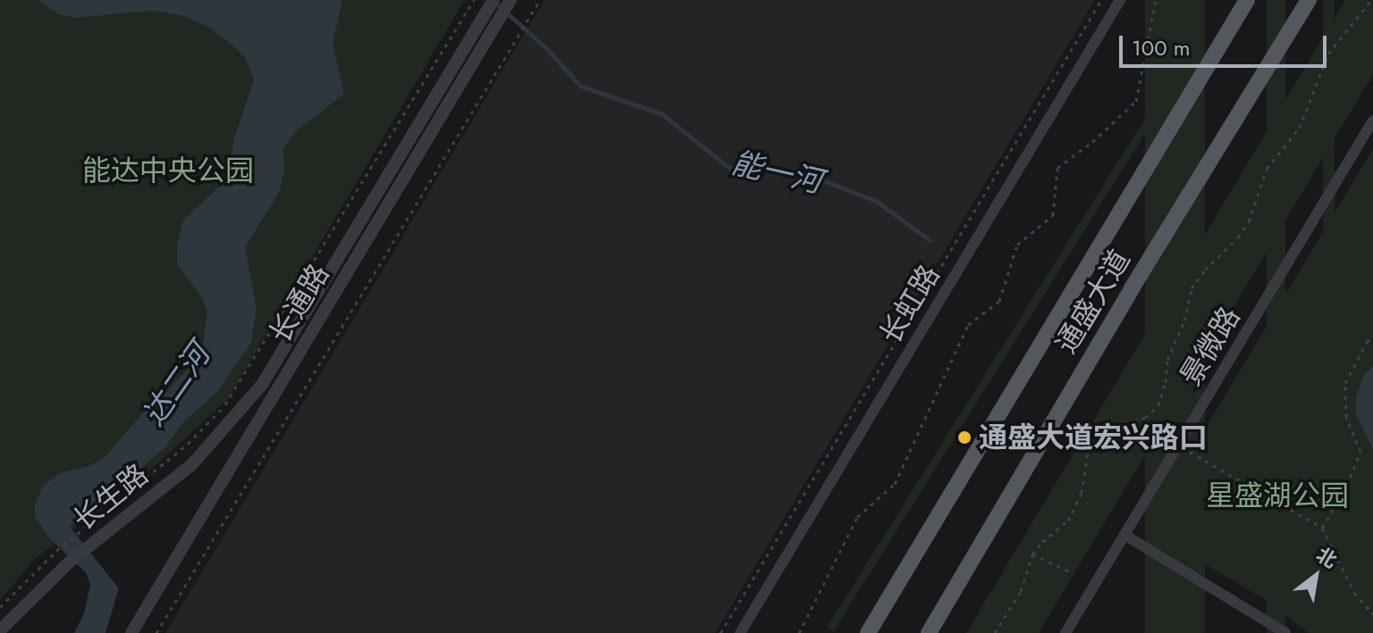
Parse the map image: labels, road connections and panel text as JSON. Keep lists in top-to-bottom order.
{
  "streets": {
    "main road": ["通盛大道"],
    "street": [
      "长通路",
      "长虹路",
      "景微路",
      "长生路"
    ]
  },
  "crossings": [
    ["长通路", "长生路"]
  ],
  "water": ["能一河", "达二河"],
  "parks": ["能达中央公园", "星盛湖公园"],
  "places": ["通盛大道宏兴路口"],
  "scale_bar": "100 m",
  "north": "top right"
}
